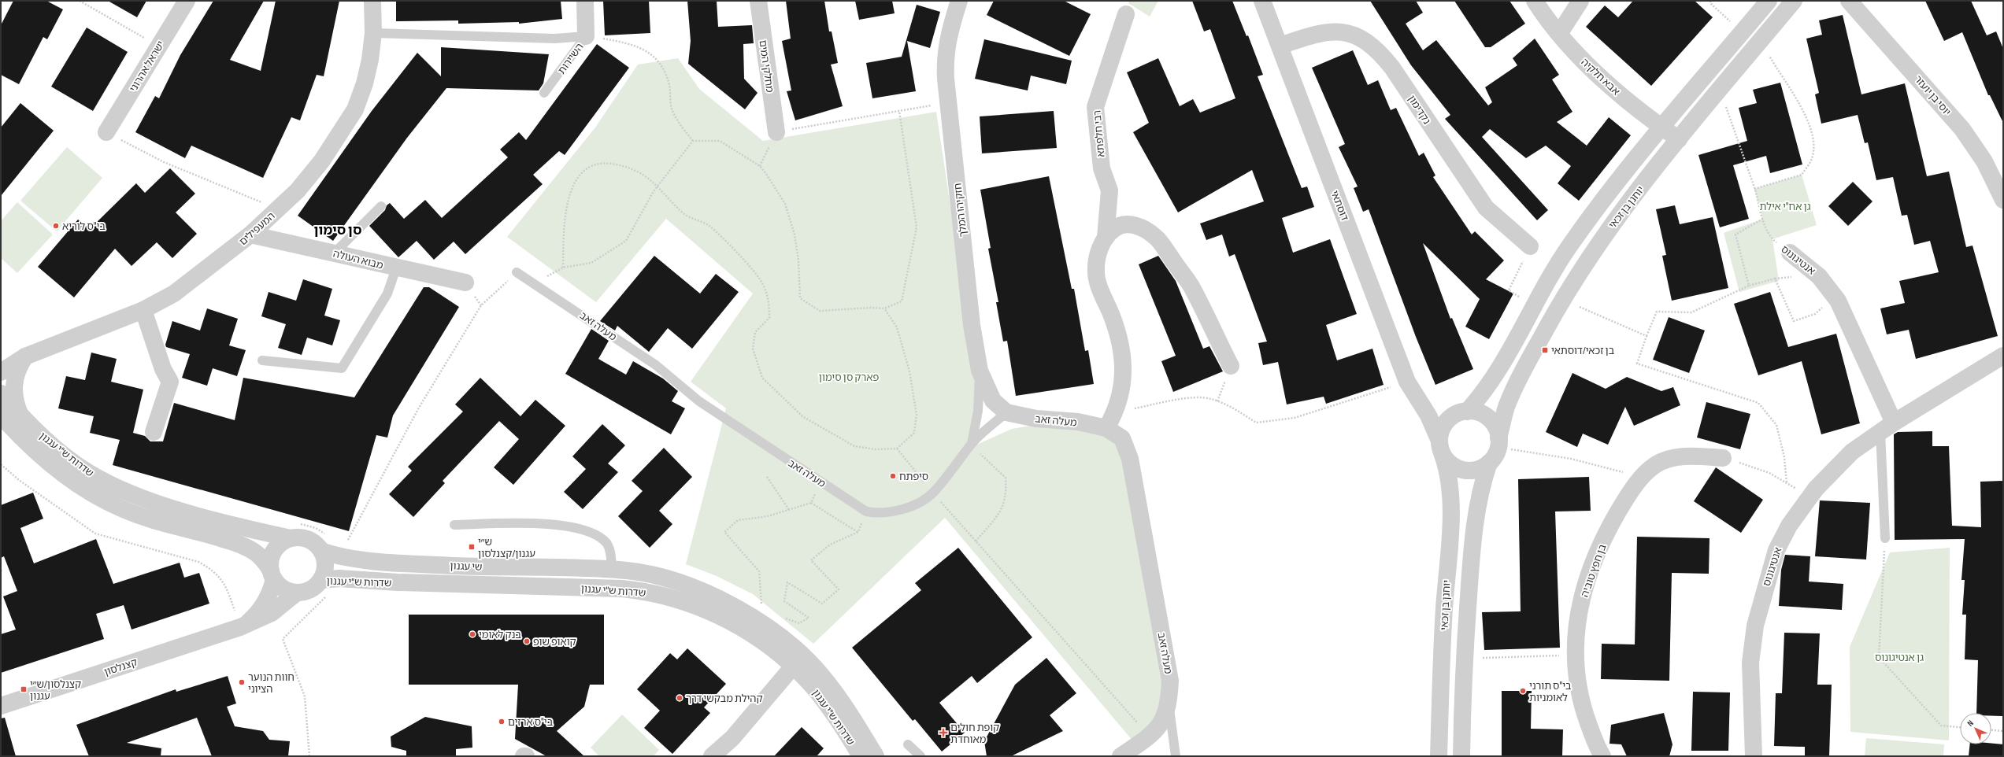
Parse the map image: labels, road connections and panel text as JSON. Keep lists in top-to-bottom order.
{
  "streets": {
    "street": [
      "השיירות",
      "ישראל אהרוני",
      "מחלקי המים",
      "אבא חלקיה",
      "יוסי בן יועזר",
      "נקדימון",
      "רבי חלפתא",
      "דוסתאי",
      "יוחנן בן זכאי",
      "חזקיהו המלך",
      "המעפילים",
      "מבוא העולה",
      "אנטיגונוס",
      "מעלה זאב",
      "שדרות ש\"י עגנון",
      "שי עגנון",
      "בן חפץ טוביה",
      "קצנלסון"
    ]
  },
  "crossings": [
    ["אבא חלקיה", "יוחנן בן זכאי"],
    ["נקדימון", "דוסתאי"],
    ["דוסתאי", "יוחנן בן זכאי"],
    ["יוחנן בן זכאי", "אנטיגונוס"],
    ["חזקיהו המלך", "מעלה זאב"],
    ["המעפילים", "מבוא העולה"],
    ["שדרות ש\"י עגנון", "שי עגנון"],
    ["שדרות ש\"י עגנון", "קצנלסון"],
    ["שי עגנון", "קצנלסון"]
  ],
  "districts": ["סן סימון"],
  "parks": ["גן אח\"י אילת", "פארק סן סימון", "גן אנטיגונוס"],
  "places": {
    "other": [
      "בי\"ס לוריא",
      "סיפתח",
      "בנק לאומי",
      "קואופ שופ",
      "חוות הנוער הציוני",
      "בי\"ס תורני לאומניות",
      "קהילת מבקשי דרך",
      "בי\"ס ארזים"
    ],
    "transit": ["בן זכאי/דוסתאי", "ש״י עגנון/קצנלסון", "קצנלסון/ש״י עגנון"],
    "health": ["קופת חולים מאוחדת"]
  },
  "north": "top left"
}
